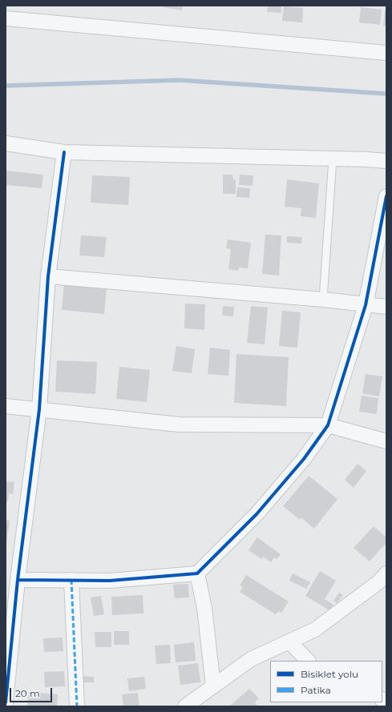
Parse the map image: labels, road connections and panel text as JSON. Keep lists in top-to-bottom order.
{
  "legend": ["Bisiklet yolu", "Patika"],
  "scale_bar": "20 m"
}
